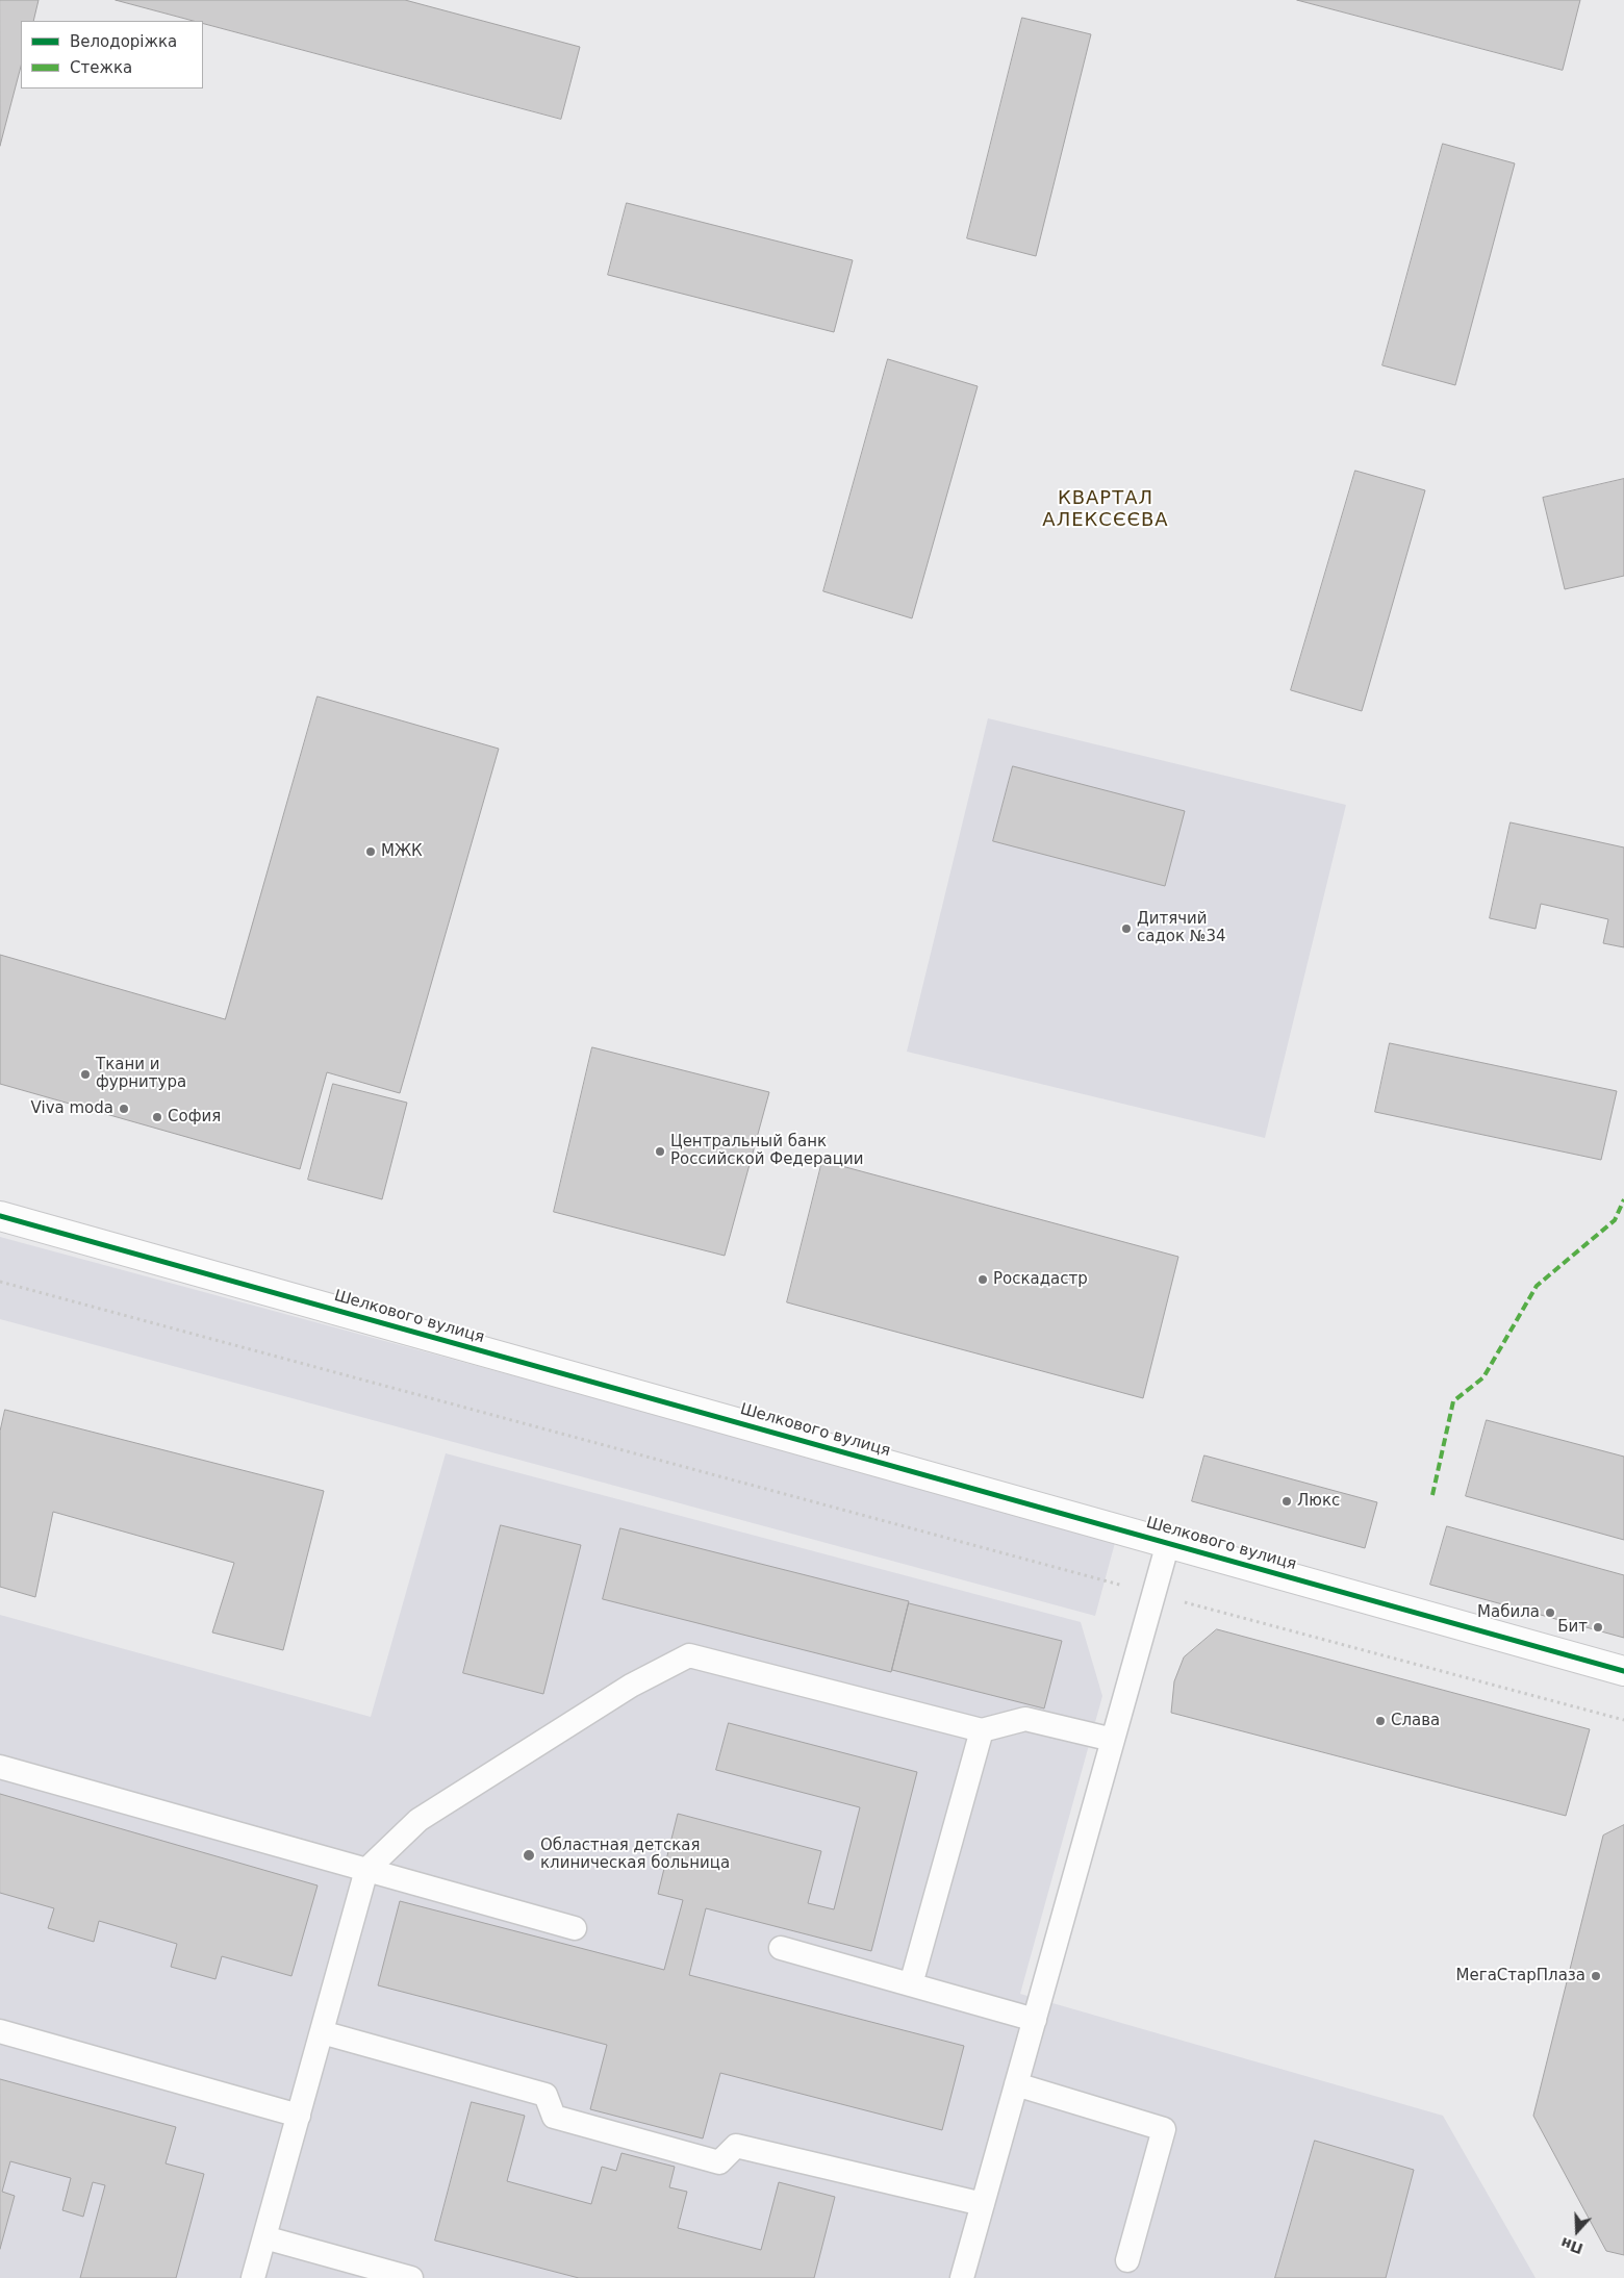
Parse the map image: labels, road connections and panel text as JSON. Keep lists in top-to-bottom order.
{
  "streets": {
    "street": ["Шелкового вулиця"]
  },
  "districts": ["КВАРТАЛ АЛЕКСЄЄВА"],
  "places": [
    "МЖК",
    "Дитячий садок №34",
    "Ткани и фурнитура",
    "Viva moda",
    "София",
    "Центральный банк Российской Федерации",
    "Роскадастр",
    "Люкс",
    "Мабила",
    "Бит",
    "Слава",
    "Областная детская клиническая больница",
    "МегаСтарПлаза"
  ],
  "legend": ["Велодоріжка", "Стежка"],
  "north": "bottom"
}
